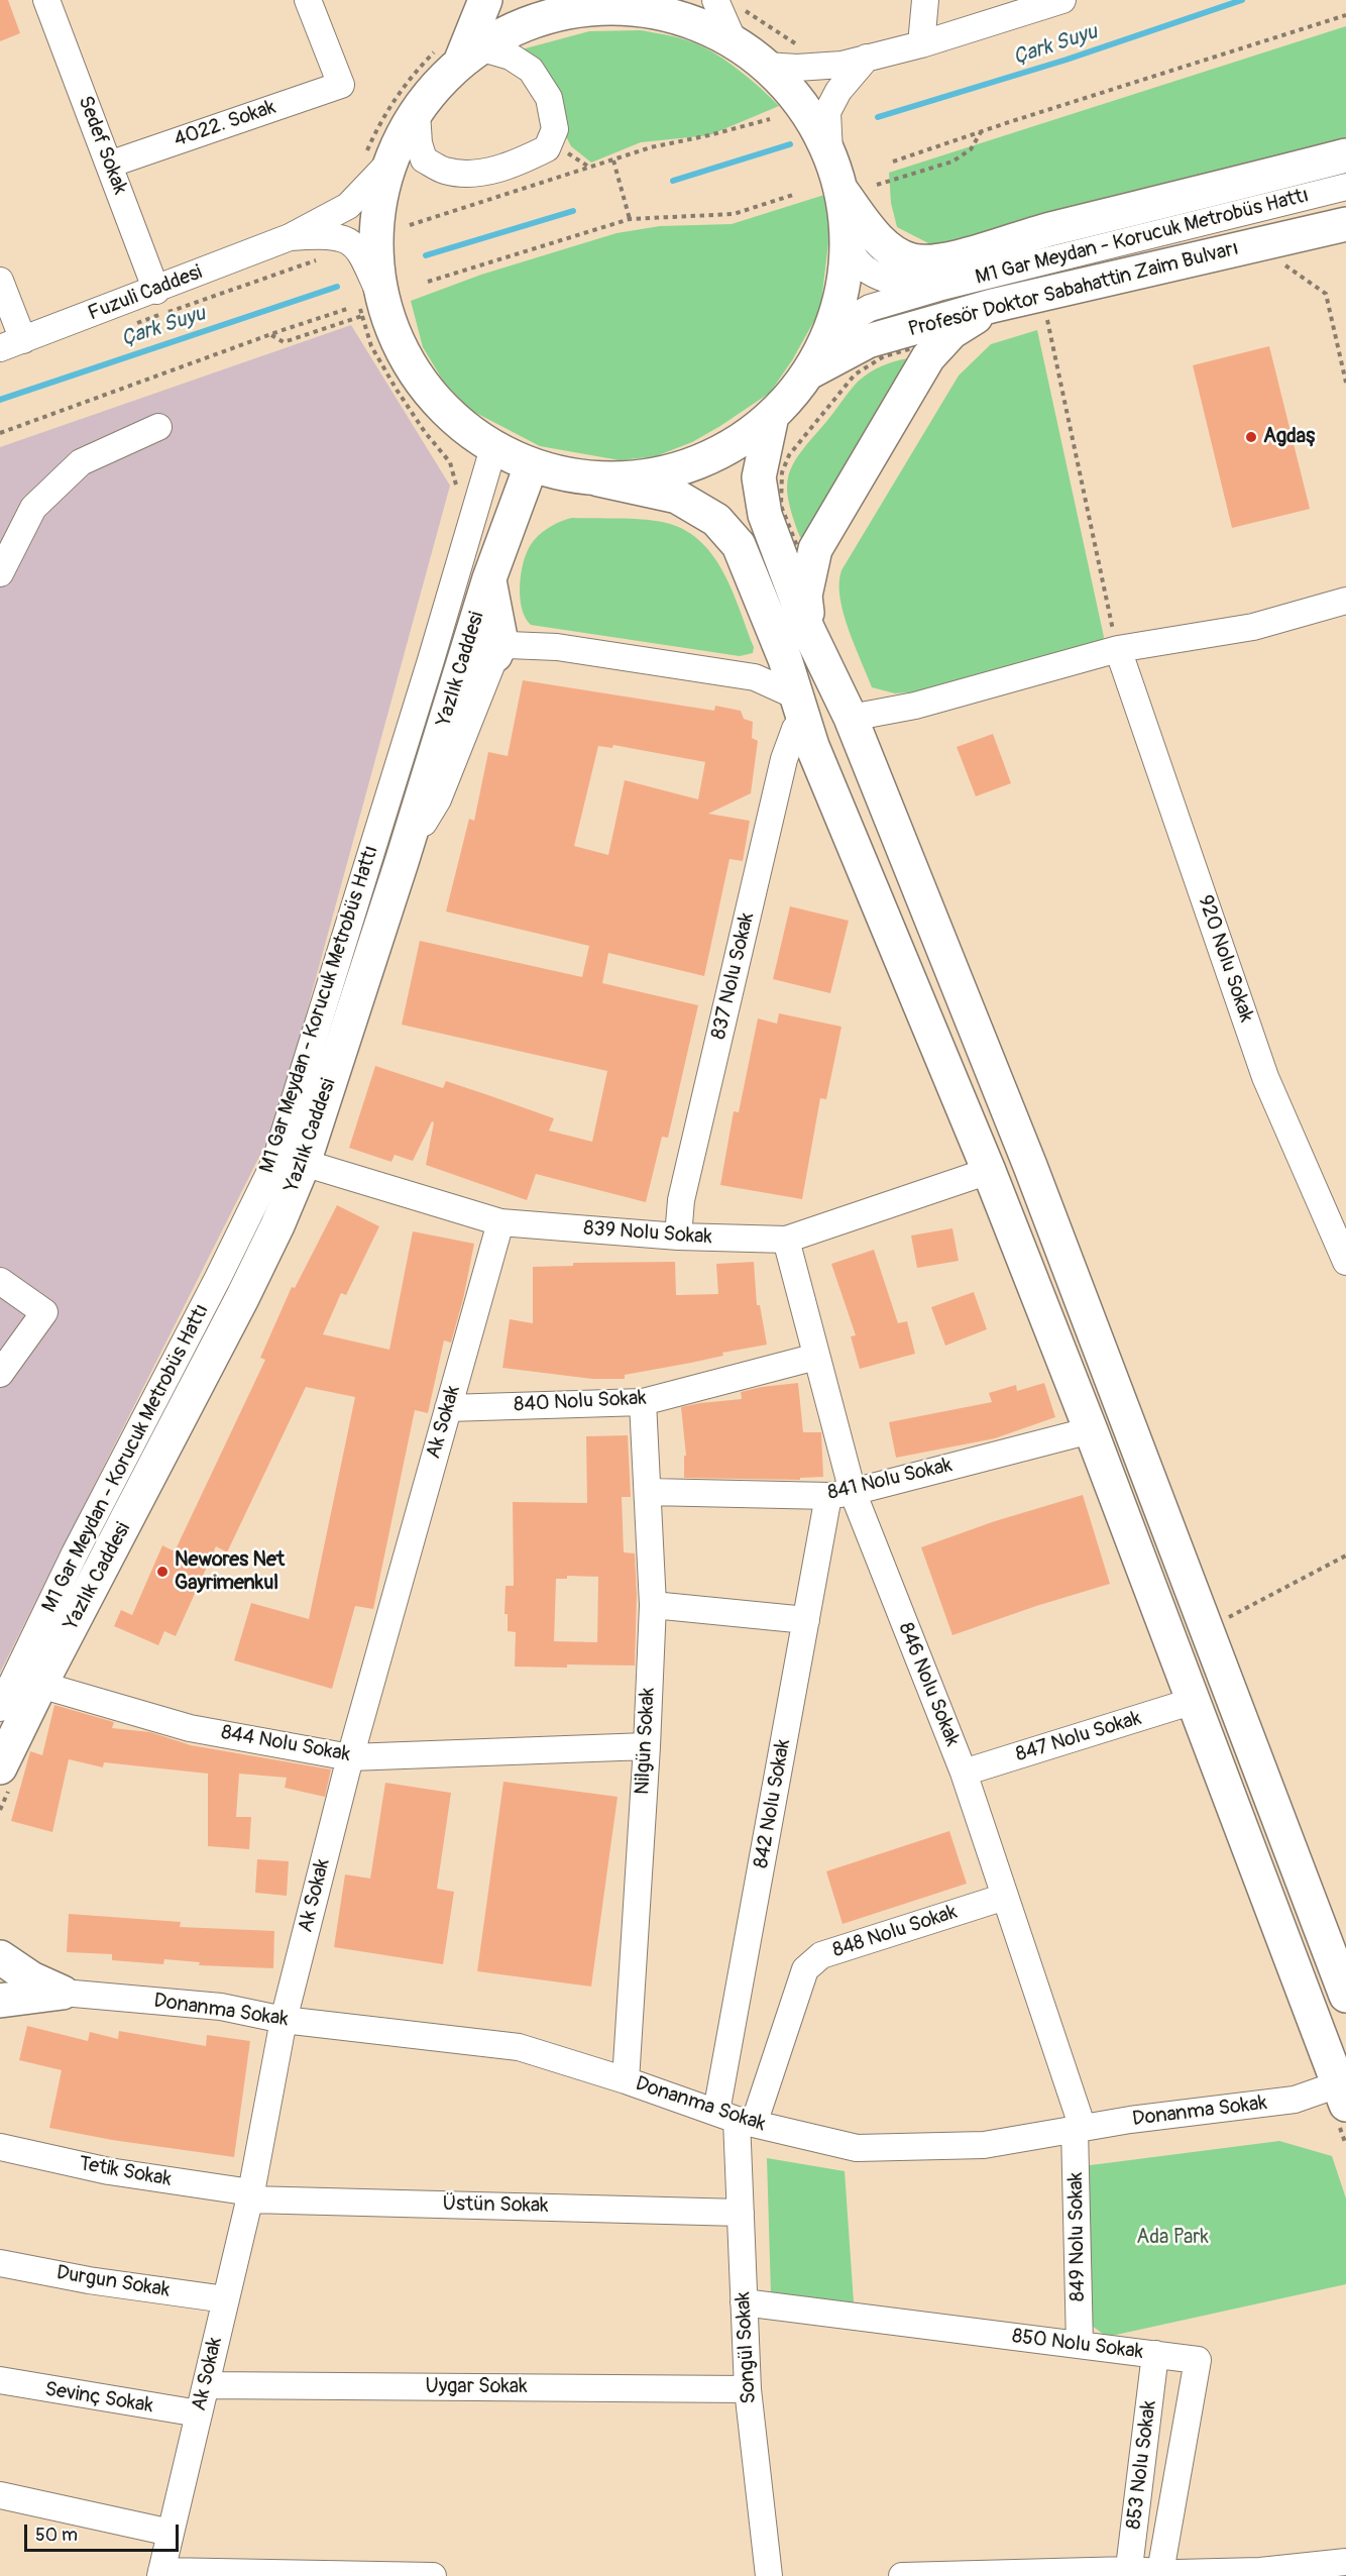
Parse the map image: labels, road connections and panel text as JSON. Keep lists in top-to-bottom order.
{
  "streets": {
    "main road": ["Profesör Doktor Sabahattin Zaim Bulvarı", "Yazlık Caddesi"],
    "street": [
      "4022. Sokak",
      "Sedef Sokak",
      "M1 Gar Meydan - Korucuk Metrobüs Hattı",
      "Fuzuli Caddesi",
      "920 Nolu Sokak",
      "837 Nolu Sokak",
      "839 Nolu Sokak",
      "840 Nolu Sokak",
      "Ak Sokak",
      "841 Nolu Sokak",
      "846 Nolu Sokak",
      "847 Nolu Sokak",
      "Nilgün Sokak",
      "844 Nolu Sokak",
      "842 Nolu Sokak",
      "848 Nolu Sokak",
      "Donanma Sokak",
      "Tetik Sokak",
      "Üstün Sokak",
      "849 Nolu Sokak",
      "Durgun Sokak",
      "850 Nolu Sokak",
      "Songül Sokak",
      "Uygar Sokak",
      "Sevinç Sokak",
      "853 Nolu Sokak"
    ]
  },
  "crossings": [
    ["4022. Sokak", "Sedef Sokak"],
    ["Sedef Sokak", "Fuzuli Caddesi"],
    ["Yazlık Caddesi", "839 Nolu Sokak"],
    ["Yazlık Caddesi", "844 Nolu Sokak"],
    ["837 Nolu Sokak", "839 Nolu Sokak"],
    ["839 Nolu Sokak", "Ak Sokak"],
    ["839 Nolu Sokak", "846 Nolu Sokak"],
    ["840 Nolu Sokak", "Ak Sokak"],
    ["840 Nolu Sokak", "846 Nolu Sokak"],
    ["840 Nolu Sokak", "Nilgün Sokak"],
    ["Ak Sokak", "844 Nolu Sokak"],
    ["Ak Sokak", "Donanma Sokak"],
    ["Ak Sokak", "Tetik Sokak"],
    ["Ak Sokak", "Üstün Sokak"],
    ["Ak Sokak", "Durgun Sokak"],
    ["Ak Sokak", "Uygar Sokak"],
    ["Ak Sokak", "Sevinç Sokak"],
    ["841 Nolu Sokak", "846 Nolu Sokak"],
    ["841 Nolu Sokak", "Nilgün Sokak"],
    ["841 Nolu Sokak", "842 Nolu Sokak"],
    ["846 Nolu Sokak", "847 Nolu Sokak"],
    ["846 Nolu Sokak", "842 Nolu Sokak"],
    ["846 Nolu Sokak", "848 Nolu Sokak"],
    ["846 Nolu Sokak", "Donanma Sokak"],
    ["846 Nolu Sokak", "849 Nolu Sokak"],
    ["Nilgün Sokak", "844 Nolu Sokak"],
    ["Nilgün Sokak", "Donanma Sokak"],
    ["842 Nolu Sokak", "848 Nolu Sokak"],
    ["842 Nolu Sokak", "Donanma Sokak"],
    ["842 Nolu Sokak", "Songül Sokak"],
    ["848 Nolu Sokak", "Donanma Sokak"],
    ["848 Nolu Sokak", "Songül Sokak"],
    ["Donanma Sokak", "849 Nolu Sokak"],
    ["Donanma Sokak", "Songül Sokak"],
    ["Tetik Sokak", "Üstün Sokak"],
    ["Üstün Sokak", "Songül Sokak"],
    ["849 Nolu Sokak", "850 Nolu Sokak"],
    ["850 Nolu Sokak", "Songül Sokak"],
    ["850 Nolu Sokak", "853 Nolu Sokak"],
    ["Songül Sokak", "Uygar Sokak"]
  ],
  "water": ["Çark Suyu"],
  "parks": ["Ada Park"],
  "places": ["Agdaş", "Newores Net Gayrimenkul"],
  "scale_bar": "50 m"
}
